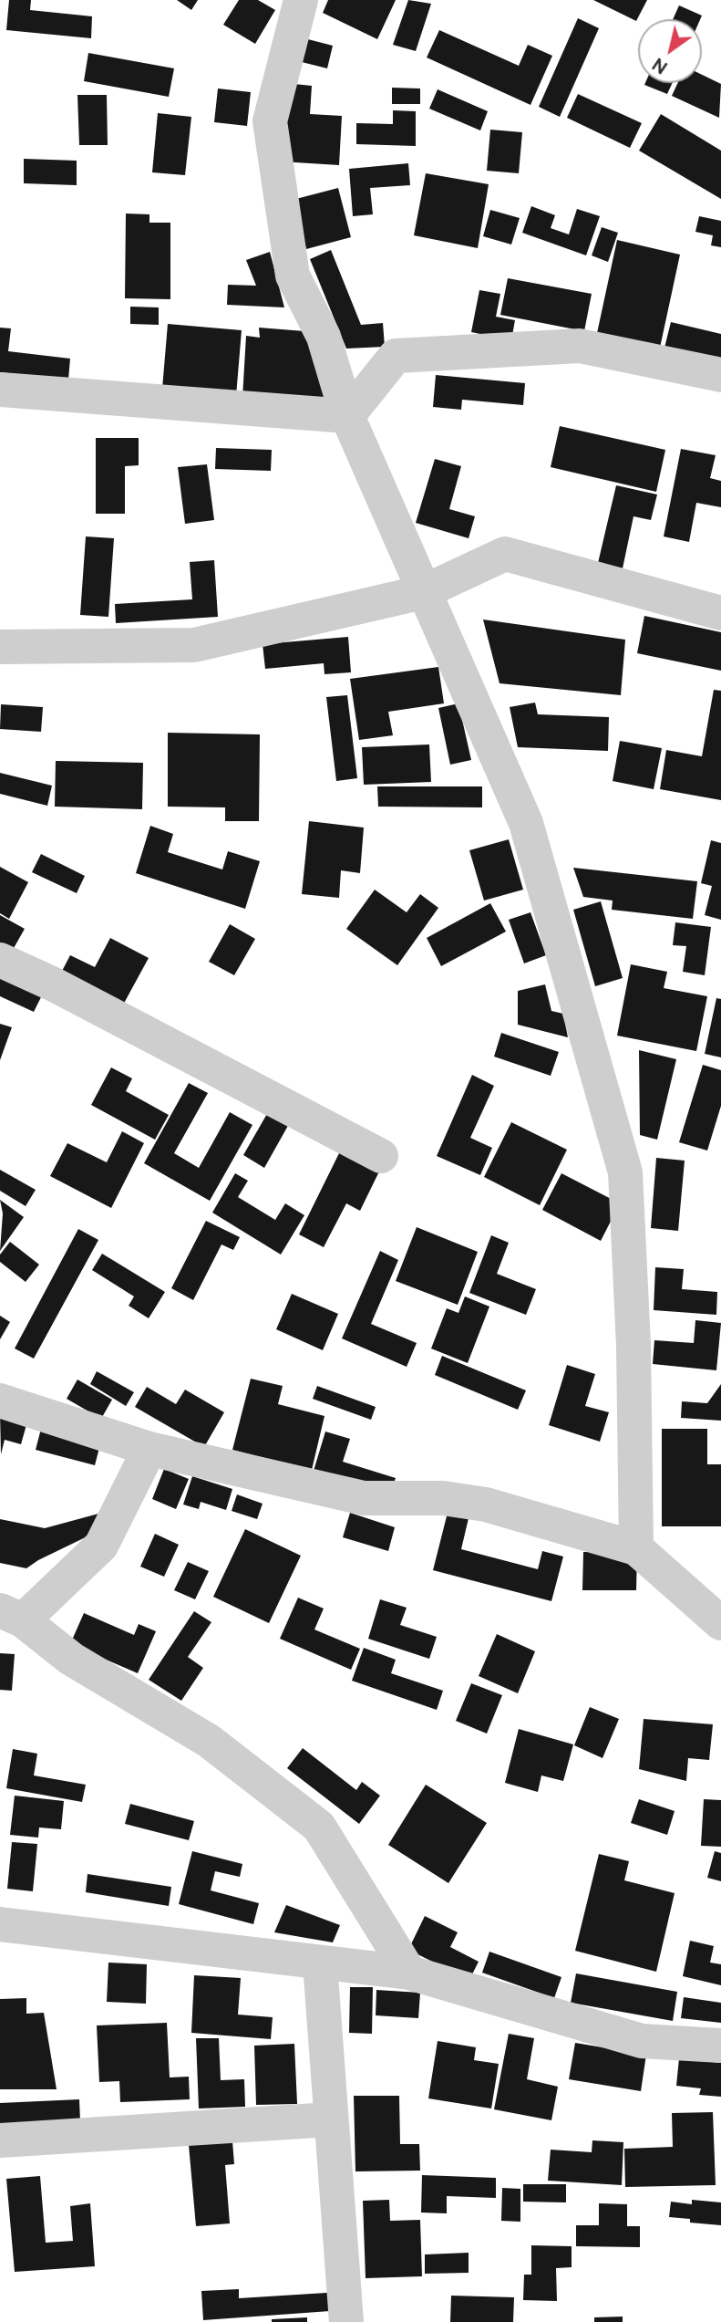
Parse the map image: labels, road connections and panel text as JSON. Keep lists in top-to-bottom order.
{
  "north": "bottom left"
}
